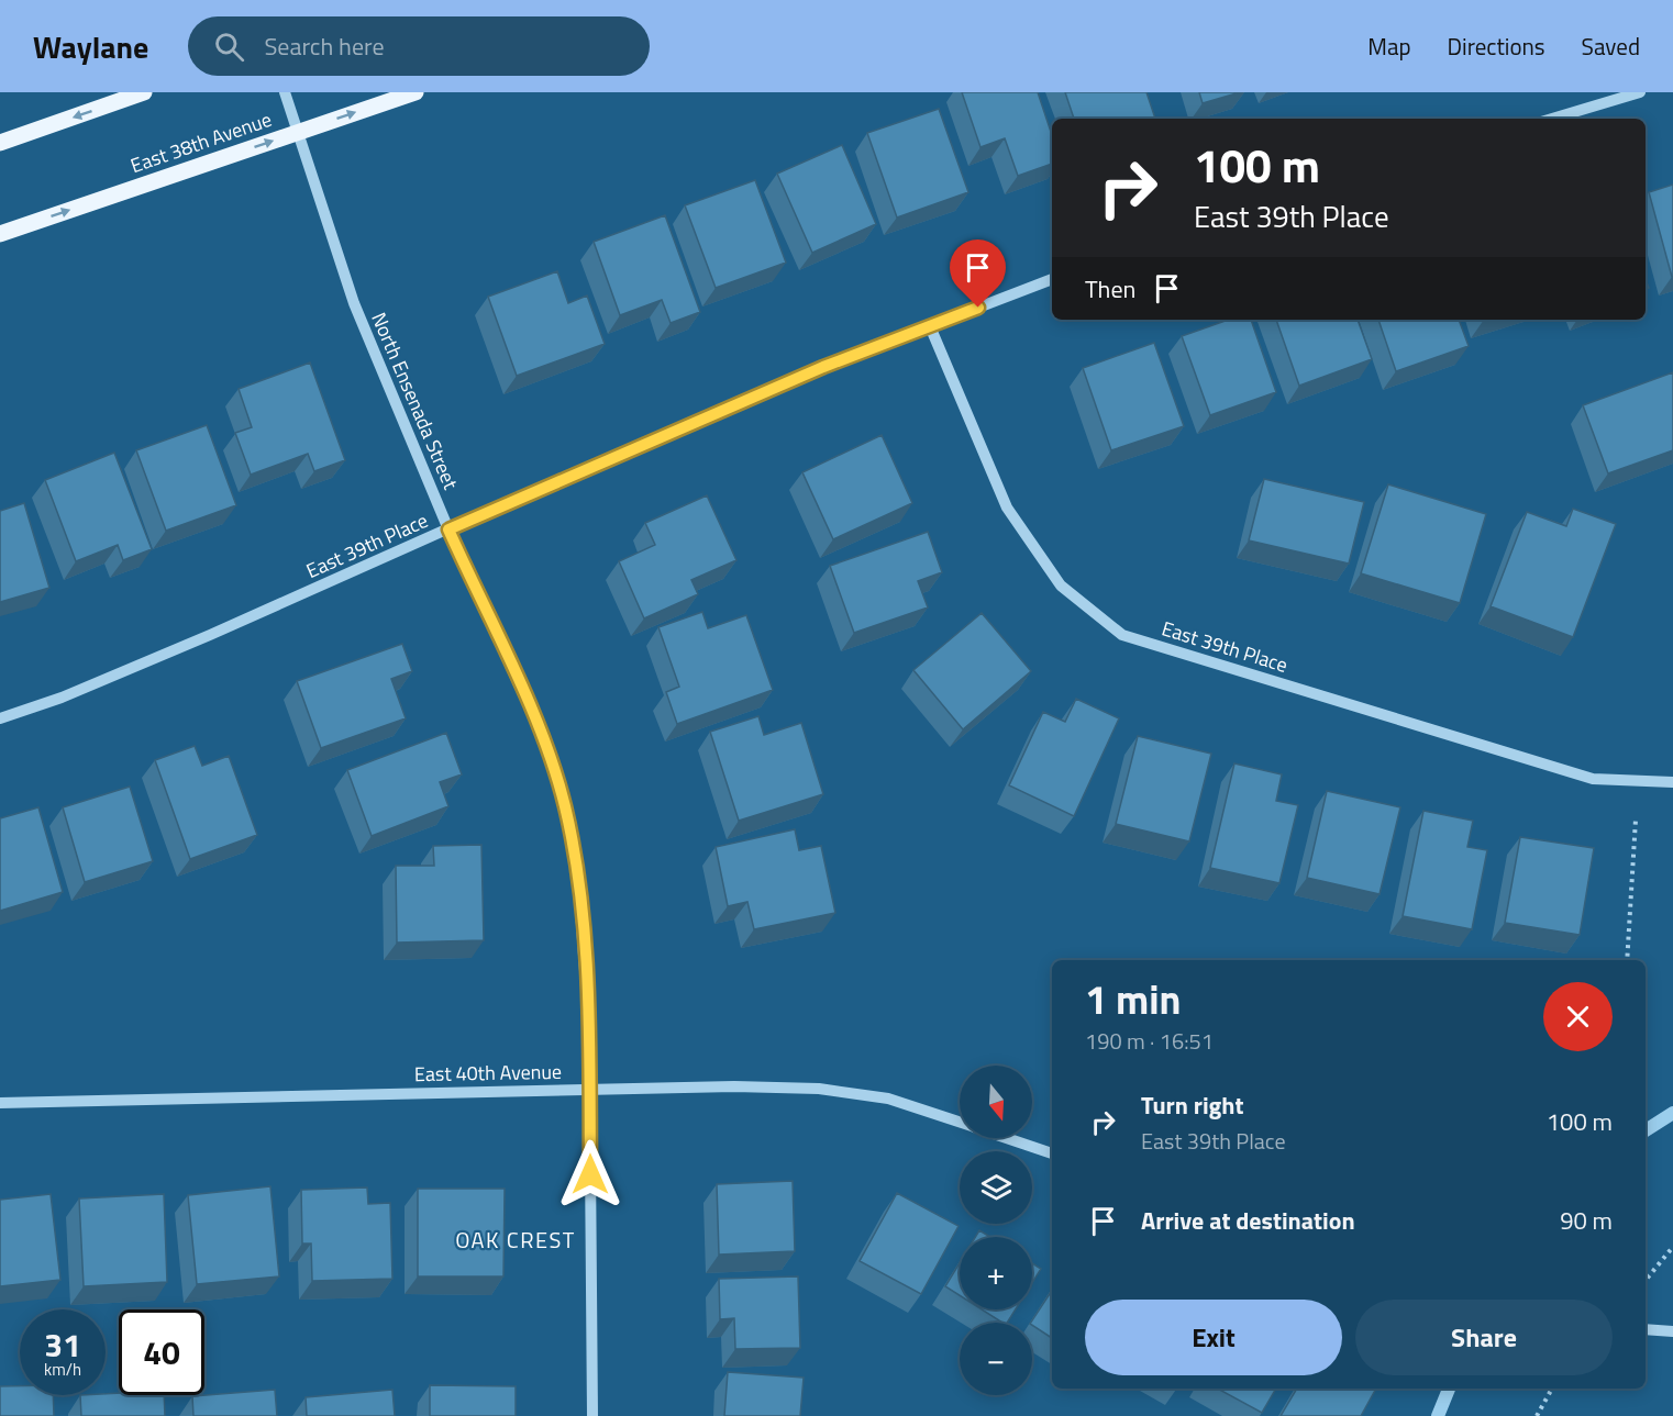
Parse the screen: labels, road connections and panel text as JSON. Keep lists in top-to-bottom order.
{
  "streets": {
    "main road": ["East 38th Avenue"],
    "street": ["North Ensenada Street", "East 39th Place", "East 40th Avenue"]
  },
  "crossings": [
    ["East 38th Avenue", "North Ensenada Street"],
    ["North Ensenada Street", "East 39th Place"],
    ["North Ensenada Street", "East 40th Avenue"]
  ],
  "districts": ["OAK CREST"],
  "north": "bottom",
  "page": {
    "header": "Waylane",
    "search": "Search here",
    "nav": ["Map", "Directions", "Saved"],
    "turn": ["100 m", "East 39th Place"],
    "then": "Then",
    "heading": ["1 min", "190 m · 16:51"],
    "map_buttons": ["+", "−"],
    "list": [
      {
        "name": "Turn right",
        "note": "East 39th Place",
        "value": "100 m"
      },
      {
        "name": "Arrive at destination",
        "value": "90 m"
      }
    ],
    "buttons": ["Exit", "Share"],
    "speed": "31 km/h",
    "limit": "40"
  }
}
